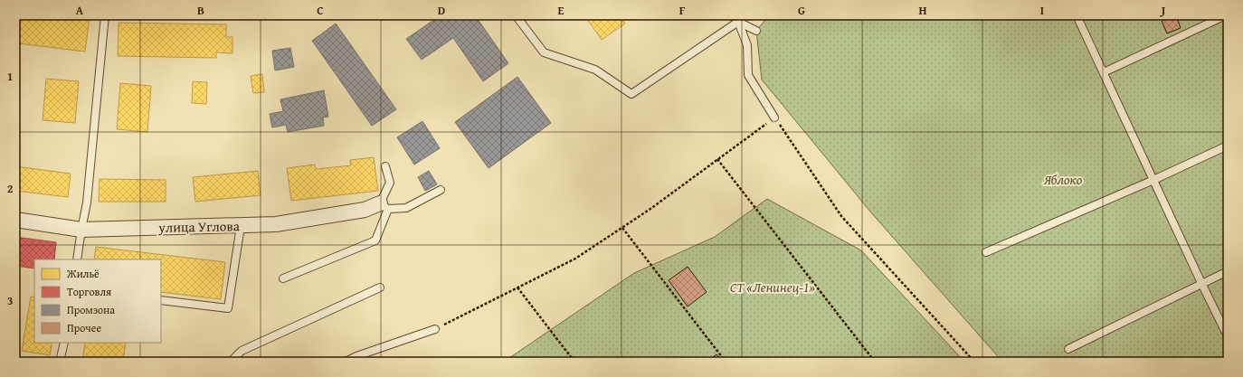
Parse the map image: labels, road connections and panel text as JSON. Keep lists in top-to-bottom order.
{
  "streets": {
    "street": ["улица Углова"]
  },
  "parks": ["Яблоко", "СТ «Ленинец-1»"],
  "legend": [
    "Жильё",
    "Торговля",
    "Промзона",
    "Прочее"
  ],
  "grid": {
    "columns": [
      "A",
      "B",
      "C",
      "D",
      "E",
      "F",
      "G",
      "H",
      "I",
      "J"
    ],
    "rows": ["1", "2", "3"]
  }
}
